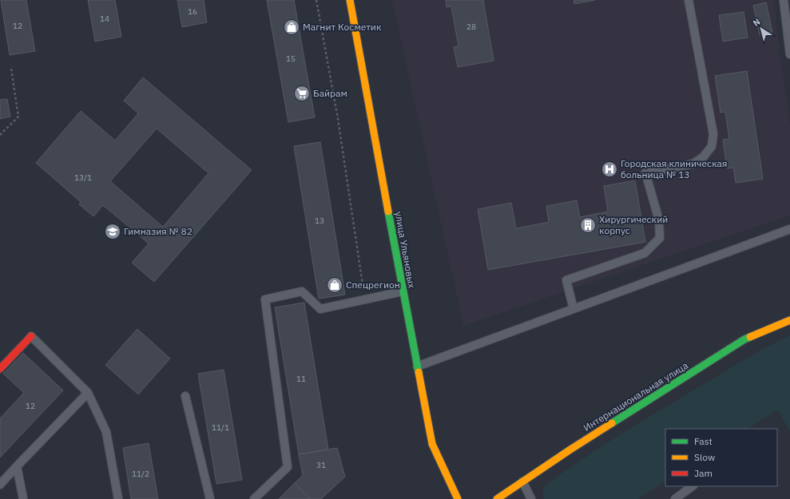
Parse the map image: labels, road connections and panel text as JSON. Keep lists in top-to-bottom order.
{
  "streets": {
    "main road": ["улица Ульяновых", "Интернациональная улица"]
  },
  "places": {
    "shop": ["Магнит Косметик", "Спецрегион"],
    "supermarket": ["Байрам"],
    "hospital": ["Городская клиническая больница № 13"],
    "building": ["Хирургический корпус"],
    "school or university": ["Гимназия № 82"]
  },
  "house_numbers": [
    "16",
    "14",
    "12",
    "28",
    "15",
    "13/1",
    "13",
    "11",
    "12",
    "11/1",
    "31",
    "11/2"
  ],
  "legend": ["Fast", "Slow", "Jam"],
  "north": "top left"
}
